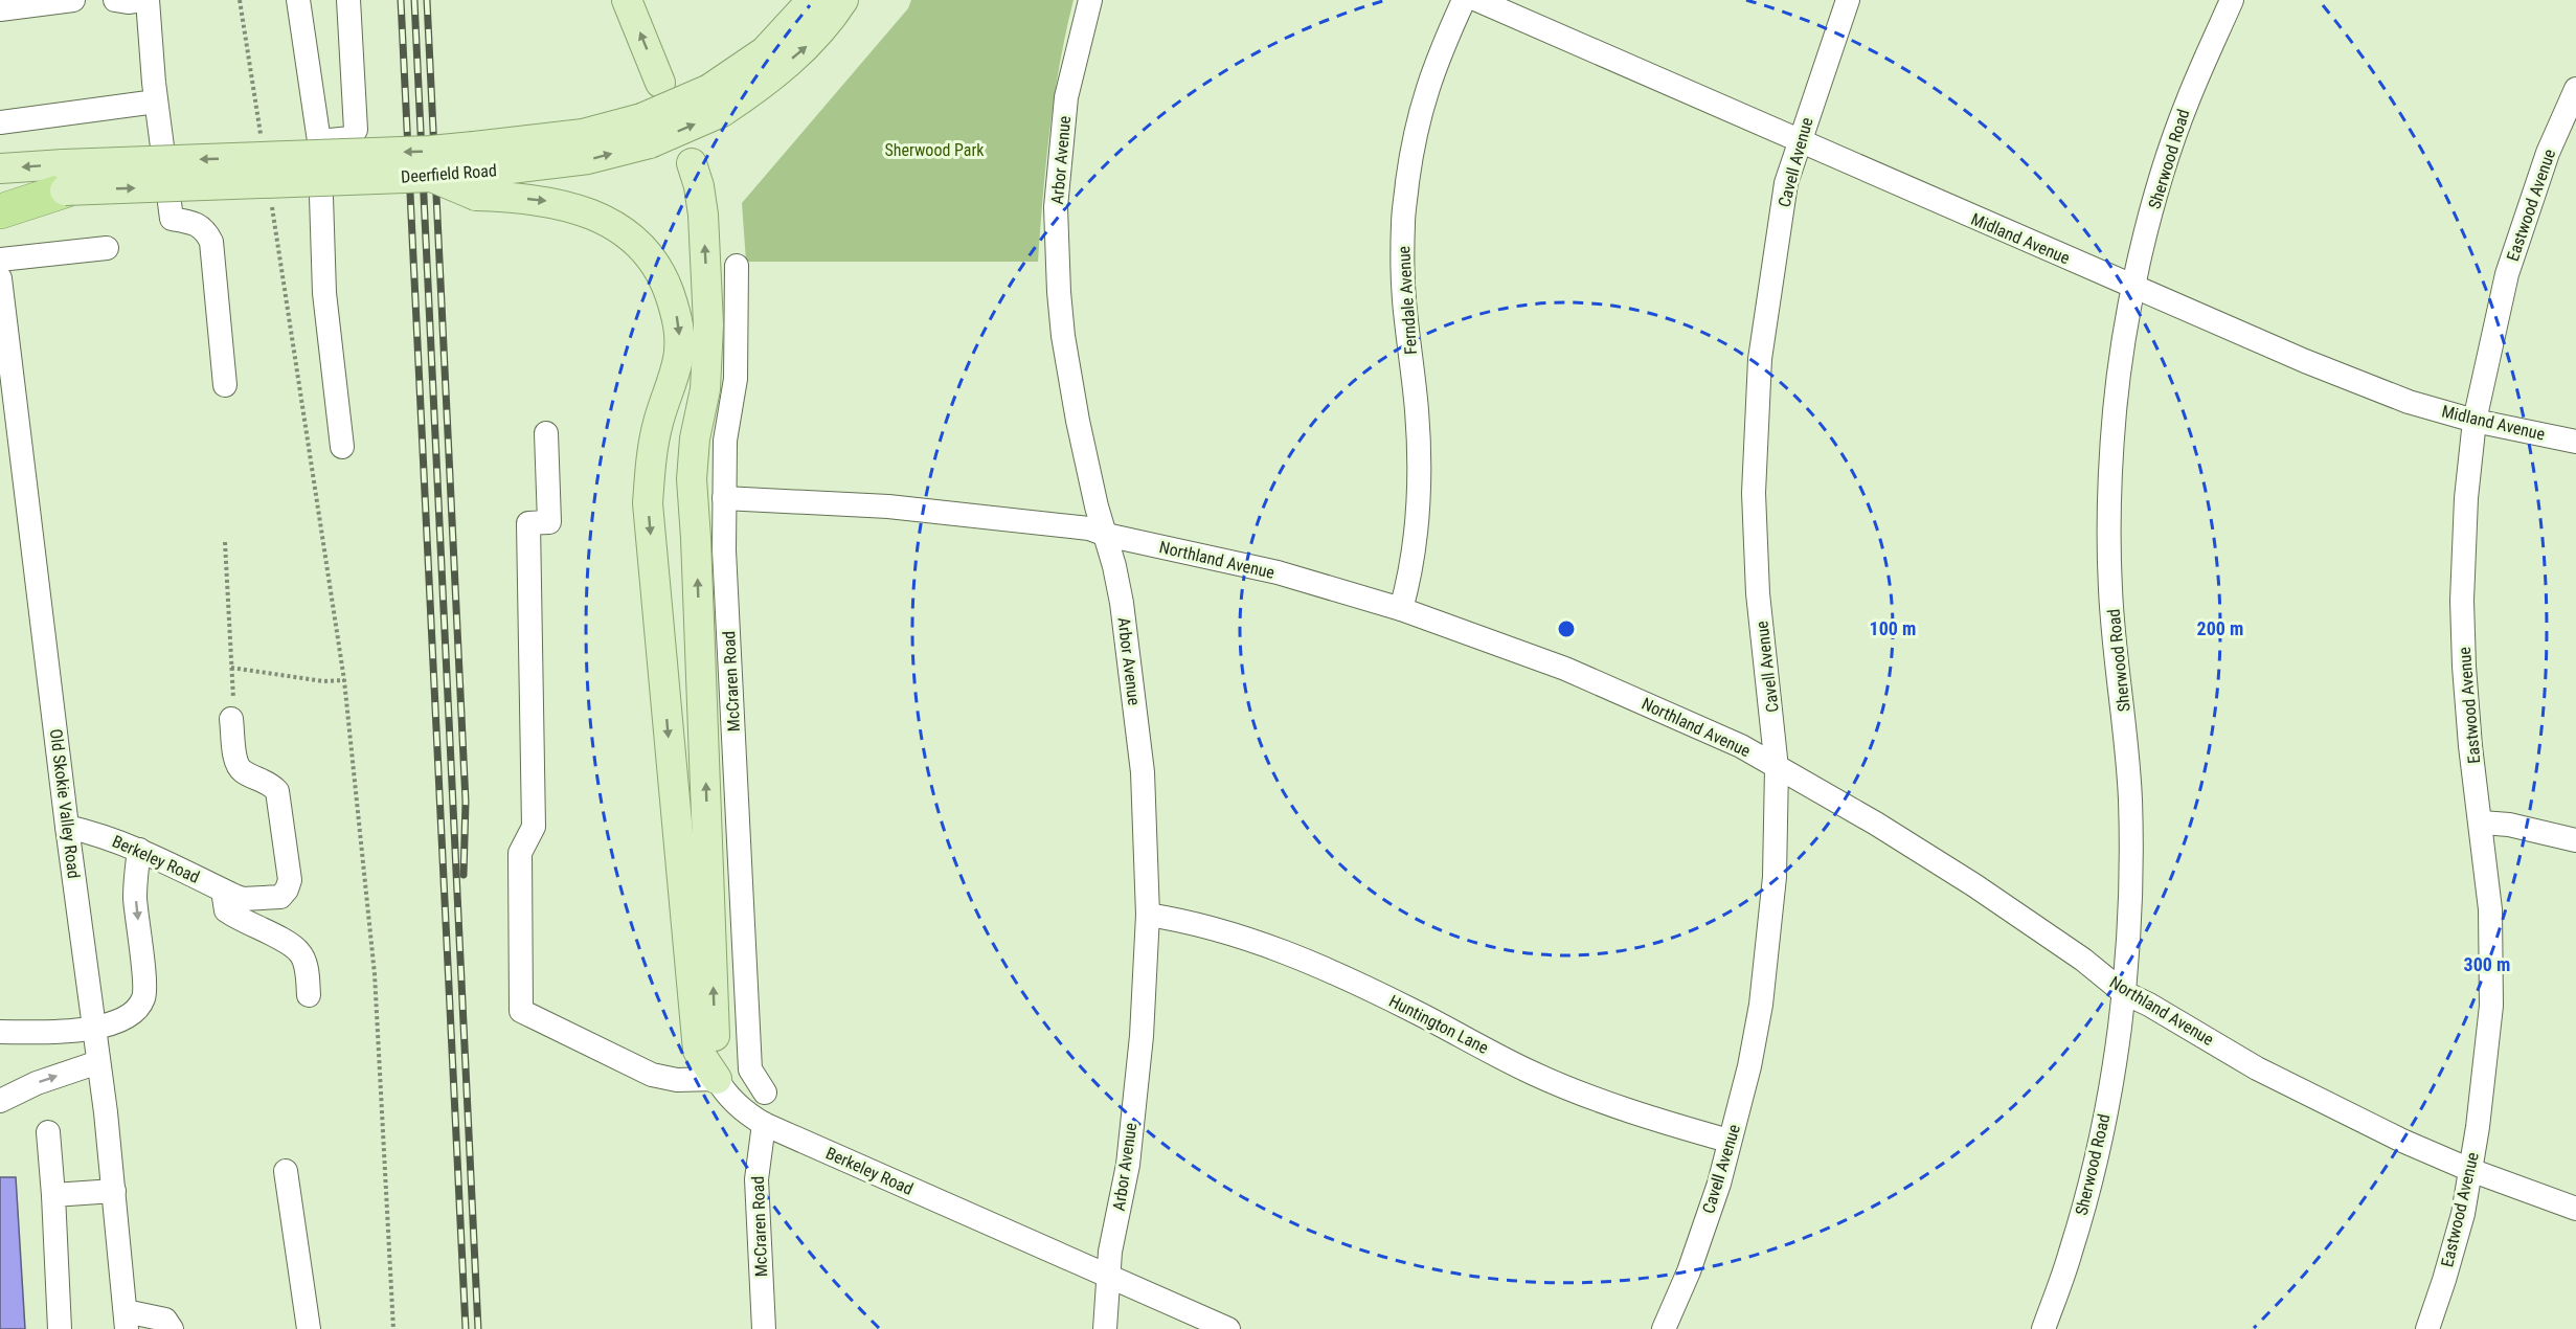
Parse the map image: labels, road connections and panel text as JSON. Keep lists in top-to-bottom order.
{
  "streets": {
    "main road": ["Deerfield Road"],
    "street": [
      "Sherwood Road",
      "Arbor Avenue",
      "Cavell Avenue",
      "Eastwood Avenue",
      "Midland Avenue",
      "Ferndale Avenue",
      "Northland Avenue",
      "McCraren Road",
      "Old Skokie Valley Road",
      "Berkeley Road",
      "Huntington Lane"
    ]
  },
  "crossings": [
    ["Sherwood Road", "Midland Avenue"],
    ["Sherwood Road", "Northland Avenue"],
    ["Arbor Avenue", "Northland Avenue"],
    ["Arbor Avenue", "Berkeley Road"],
    ["Arbor Avenue", "Huntington Lane"],
    ["Cavell Avenue", "Midland Avenue"],
    ["Cavell Avenue", "Northland Avenue"],
    ["Cavell Avenue", "Huntington Lane"],
    ["Eastwood Avenue", "Midland Avenue"],
    ["Eastwood Avenue", "Northland Avenue"],
    ["Ferndale Avenue", "Northland Avenue"],
    ["Northland Avenue", "McCraren Road"],
    ["McCraren Road", "Berkeley Road"],
    ["Old Skokie Valley Road", "Berkeley Road"]
  ],
  "parks": ["Sherwood Park"],
  "rings": ["100 m", "200 m", "300 m"]
}
